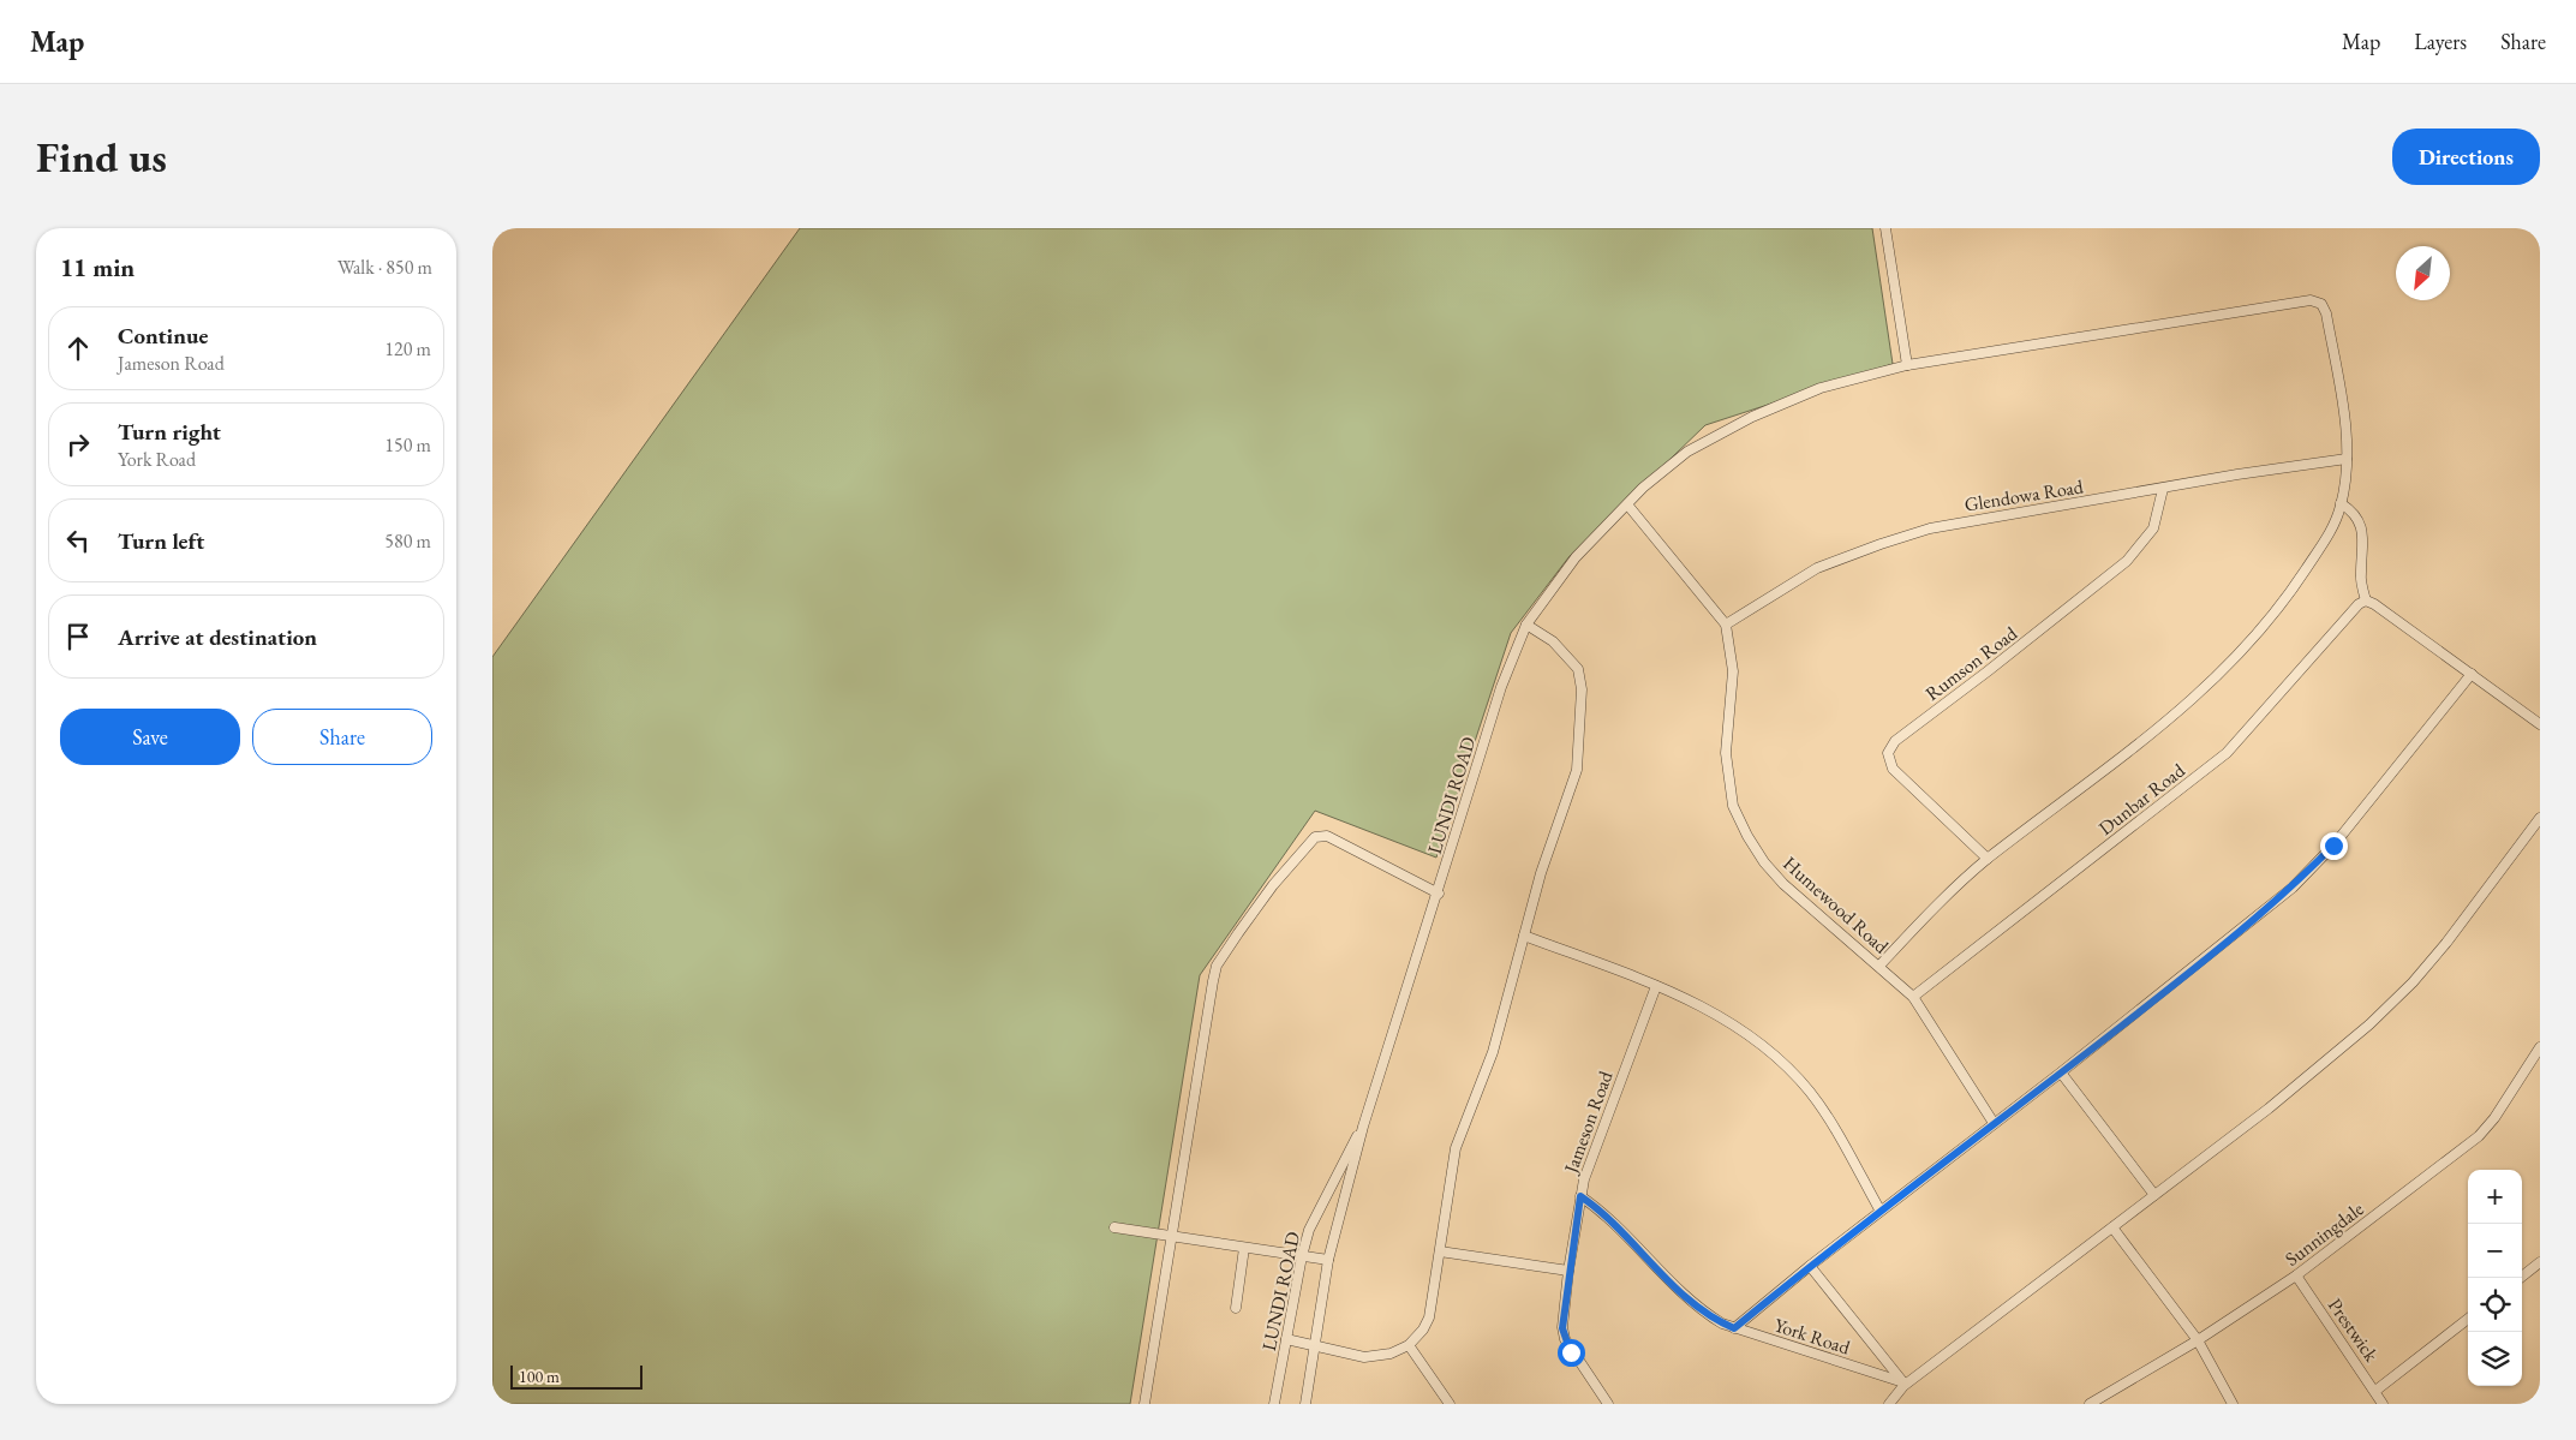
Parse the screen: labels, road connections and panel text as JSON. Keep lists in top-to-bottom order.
{
  "streets": {
    "street": [
      "Glendowa Road",
      "Rumson Road",
      "LUNDI ROAD",
      "Dunbar Road",
      "Humewood Road",
      "Jameson Road",
      "Sunningdale",
      "Prestwick",
      "York Road"
    ]
  },
  "crossings": [
    ["Glendowa Road", "Rumson Road"],
    ["Glendowa Road", "LUNDI ROAD"],
    ["Glendowa Road", "Humewood Road"],
    ["Rumson Road", "LUNDI ROAD"],
    ["LUNDI ROAD", "Humewood Road"],
    ["Dunbar Road", "Humewood Road"],
    ["Jameson Road", "York Road"],
    ["Sunningdale", "Prestwick"]
  ],
  "scale_bar": "100 m",
  "north": "bottom left",
  "page": {
    "header": "Map",
    "nav": ["Map", "Layers", "Share"],
    "buttons": [
      "Directions",
      ["Save", "Share"]
    ],
    "title": "Find us",
    "heading": ["11 min", "Walk · 850 m"],
    "list": [
      ["Continue", "Jameson Road", "120 m"],
      ["Turn right", "York Road", "150 m"],
      ["Turn left", "580 m"],
      "Arrive at destination"
    ],
    "map_buttons": ["+", "−"],
    "scale": "100 m"
  }
}
